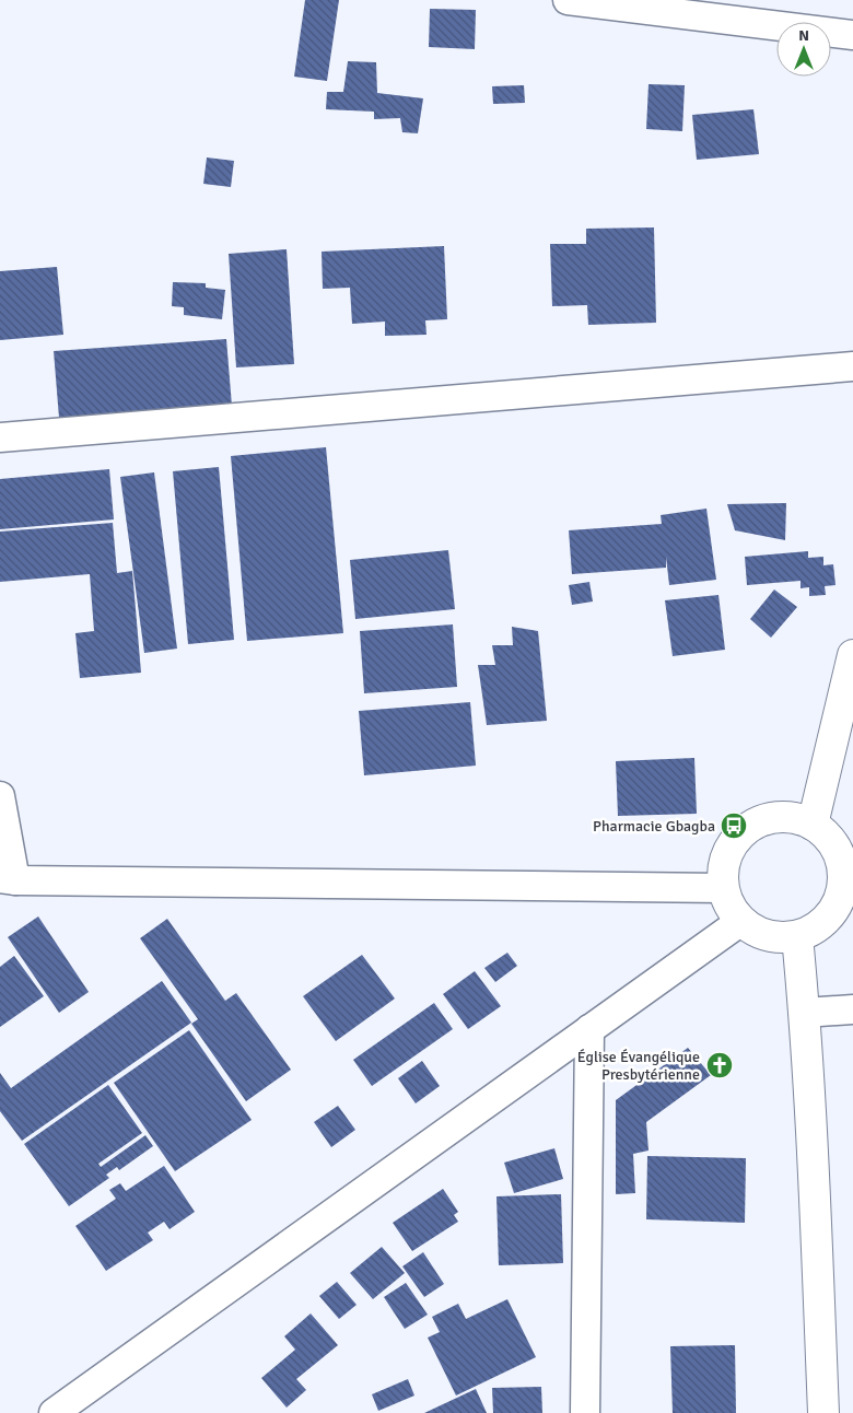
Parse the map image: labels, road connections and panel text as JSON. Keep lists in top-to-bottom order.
{
  "places": {
    "bus stop": ["Pharmacie Gbagba"],
    "church": ["Église Évangélique Presbytérienne"]
  },
  "north": "top"
}
